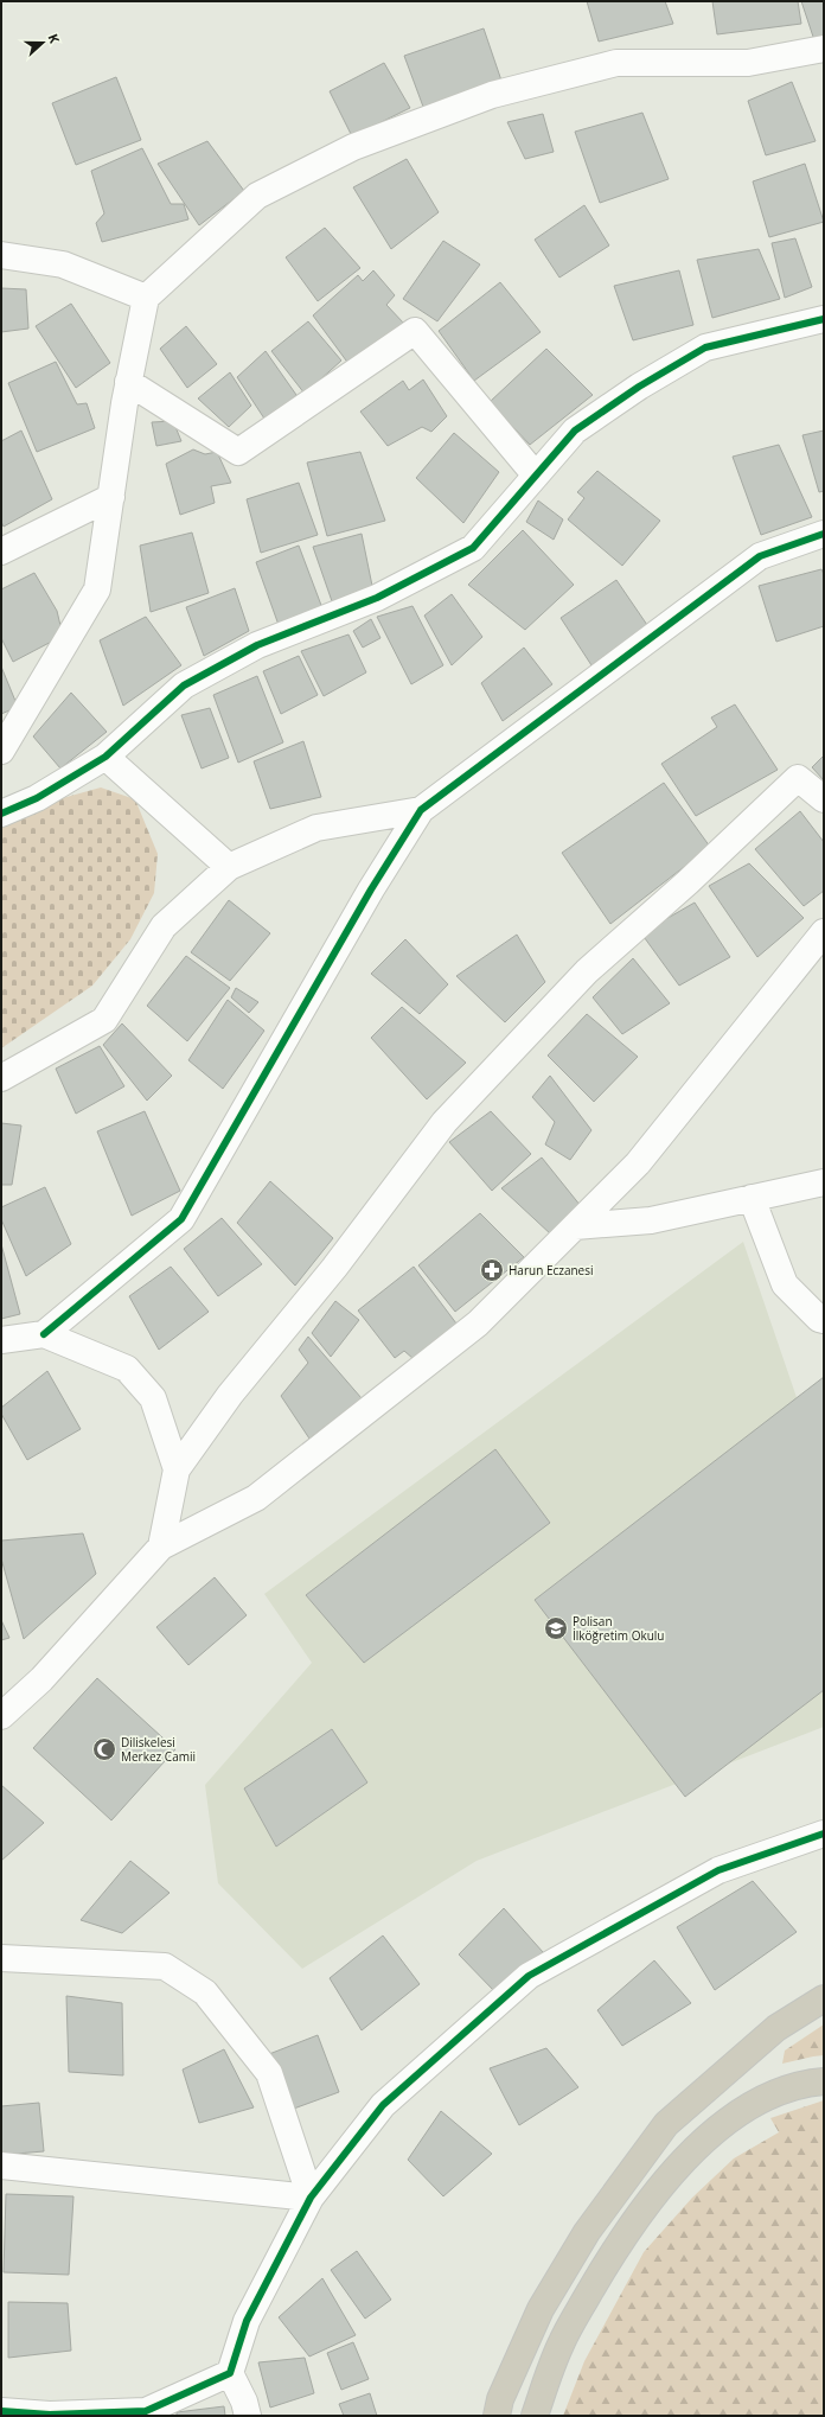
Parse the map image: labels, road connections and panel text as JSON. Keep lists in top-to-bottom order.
{
  "places": {
    "pharmacy": ["Harun Eczanesi"],
    "school or university": ["Polisan İlköğretim Okulu"],
    "mosque": ["Diliskelesi Merkez Camii"]
  },
  "north": "right"
}
